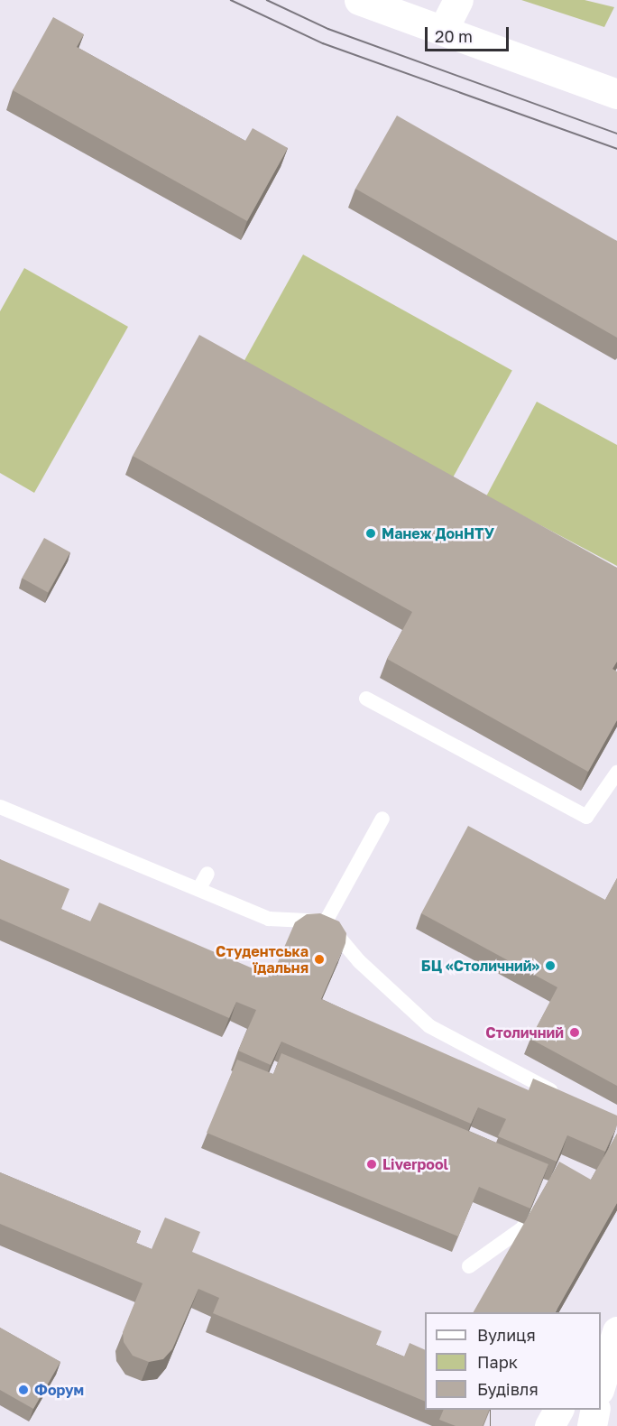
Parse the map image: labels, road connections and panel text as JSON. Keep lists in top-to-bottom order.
{
  "places": [
    "Манеж ДонНТУ",
    "Студентська їдальня",
    "БЦ «Столичний»",
    "Столичний",
    "Liverpool",
    "Форум"
  ],
  "legend": ["Вулиця", "Парк", "Будівля"],
  "scale_bar": "20 m"
}
